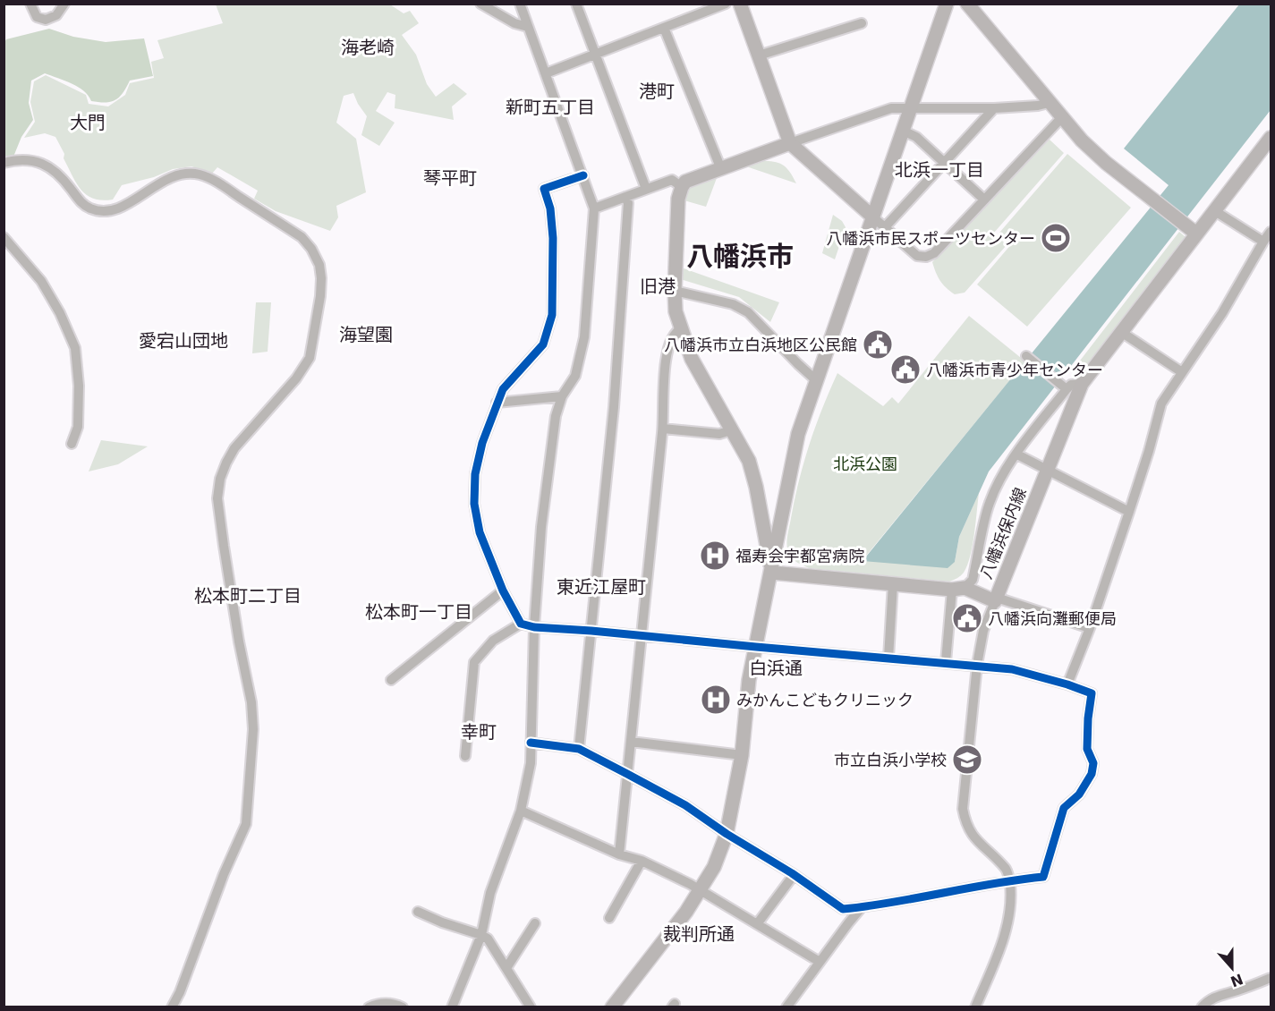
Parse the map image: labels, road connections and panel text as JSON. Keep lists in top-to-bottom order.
{
  "streets": {
    "street": ["八幡浜保内線"]
  },
  "districts": [
    "海老崎",
    "港町",
    "新町五丁目",
    "大門",
    "北浜一丁目",
    "琴平町",
    "八幡浜市",
    "旧港",
    "海望園",
    "愛宕山団地",
    "東近江屋町",
    "松本町二丁目",
    "松本町一丁目",
    "白浜通",
    "幸町",
    "裁判所通"
  ],
  "parks": ["北浜公園"],
  "places": {
    "sports": ["八幡浜市民スポーツセンター"],
    "public building": ["八幡浜市立白浜地区公民館", "八幡浜市青少年センター", "八幡浜向灘郵便局"],
    "hospital": ["福寿会宇都宮病院", "みかんこどもクリニック"],
    "school or university": ["市立白浜小学校"]
  },
  "north": "bottom"
}
